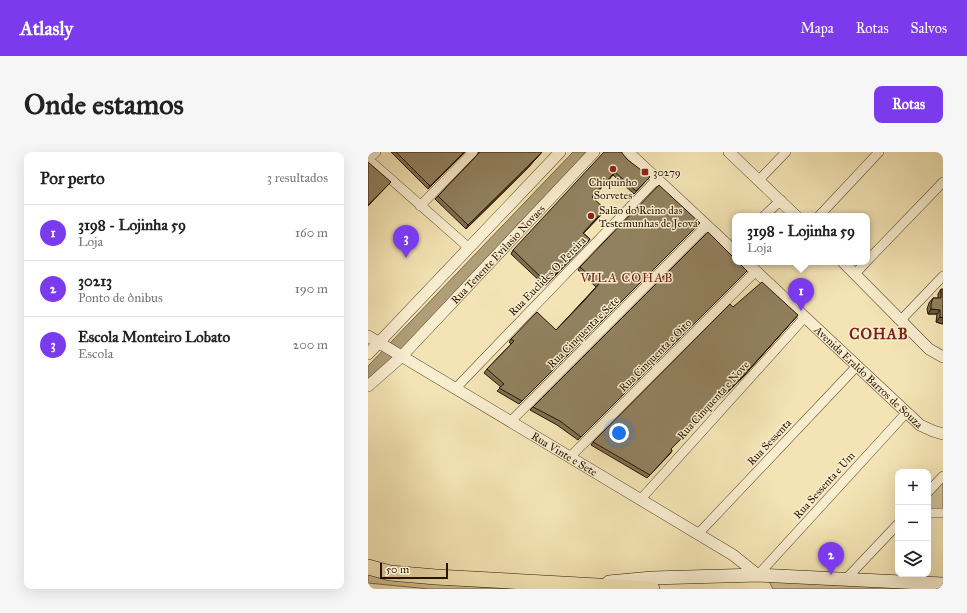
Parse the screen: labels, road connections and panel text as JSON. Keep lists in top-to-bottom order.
{
  "streets": {
    "street": [
      "Rua Tenente Evilasio Novaes",
      "Rua Euclides O. Pereira",
      "Rua Cinquenta e Sete",
      "Rua Cinquenta e Oito",
      "Avenida Eraldo Barros de Souza",
      "Rua Cinquenta e Nove",
      "Rua Sessenta",
      "Rua Vinte e Sete",
      "Rua Sessenta e Um"
    ]
  },
  "crossings": [
    ["Rua Tenente Evilasio Novaes", "Rua Vinte e Sete"],
    ["Rua Euclides O. Pereira", "Rua Vinte e Sete"],
    ["Rua Cinquenta e Sete", "Rua Vinte e Sete"],
    ["Rua Cinquenta e Oito", "Avenida Eraldo Barros de Souza"],
    ["Rua Cinquenta e Oito", "Rua Vinte e Sete"],
    ["Avenida Eraldo Barros de Souza", "Rua Cinquenta e Nove"],
    ["Avenida Eraldo Barros de Souza", "Rua Sessenta"],
    ["Avenida Eraldo Barros de Souza", "Rua Sessenta e Um"],
    ["Rua Cinquenta e Nove", "Rua Vinte e Sete"],
    ["Rua Sessenta", "Rua Vinte e Sete"],
    ["Rua Vinte e Sete", "Rua Sessenta e Um"]
  ],
  "districts": ["VILA COHAB", "COHAB"],
  "places": {
    "other": ["Chiquinho Sorvetes", "Salão do Reino das Testemunhas de Jeová"],
    "transit": ["30279"]
  },
  "scale_bar": "50 m",
  "page": {
    "header": "Atlasly",
    "nav": ["Mapa", "Rotas", "Salvos"],
    "buttons": "Rotas",
    "title": "Onde estamos",
    "heading": ["Por perto", "3 resultados"],
    "list": [
      {
        "mark": "1",
        "name": "3198 - Lojinha 59",
        "note": "Loja",
        "value": "160 m"
      },
      {
        "mark": "2",
        "name": "30213",
        "note": "Ponto de ônibus",
        "value": "190 m"
      },
      {
        "mark": "3",
        "name": "Escola Monteiro Lobato",
        "note": "Escola",
        "value": "200 m"
      }
    ],
    "popup": ["3198 - Lojinha 59", "Loja"],
    "pins": ["3", "1", "2"],
    "map_buttons": ["+", "−"],
    "scale": "50 m"
  }
}
